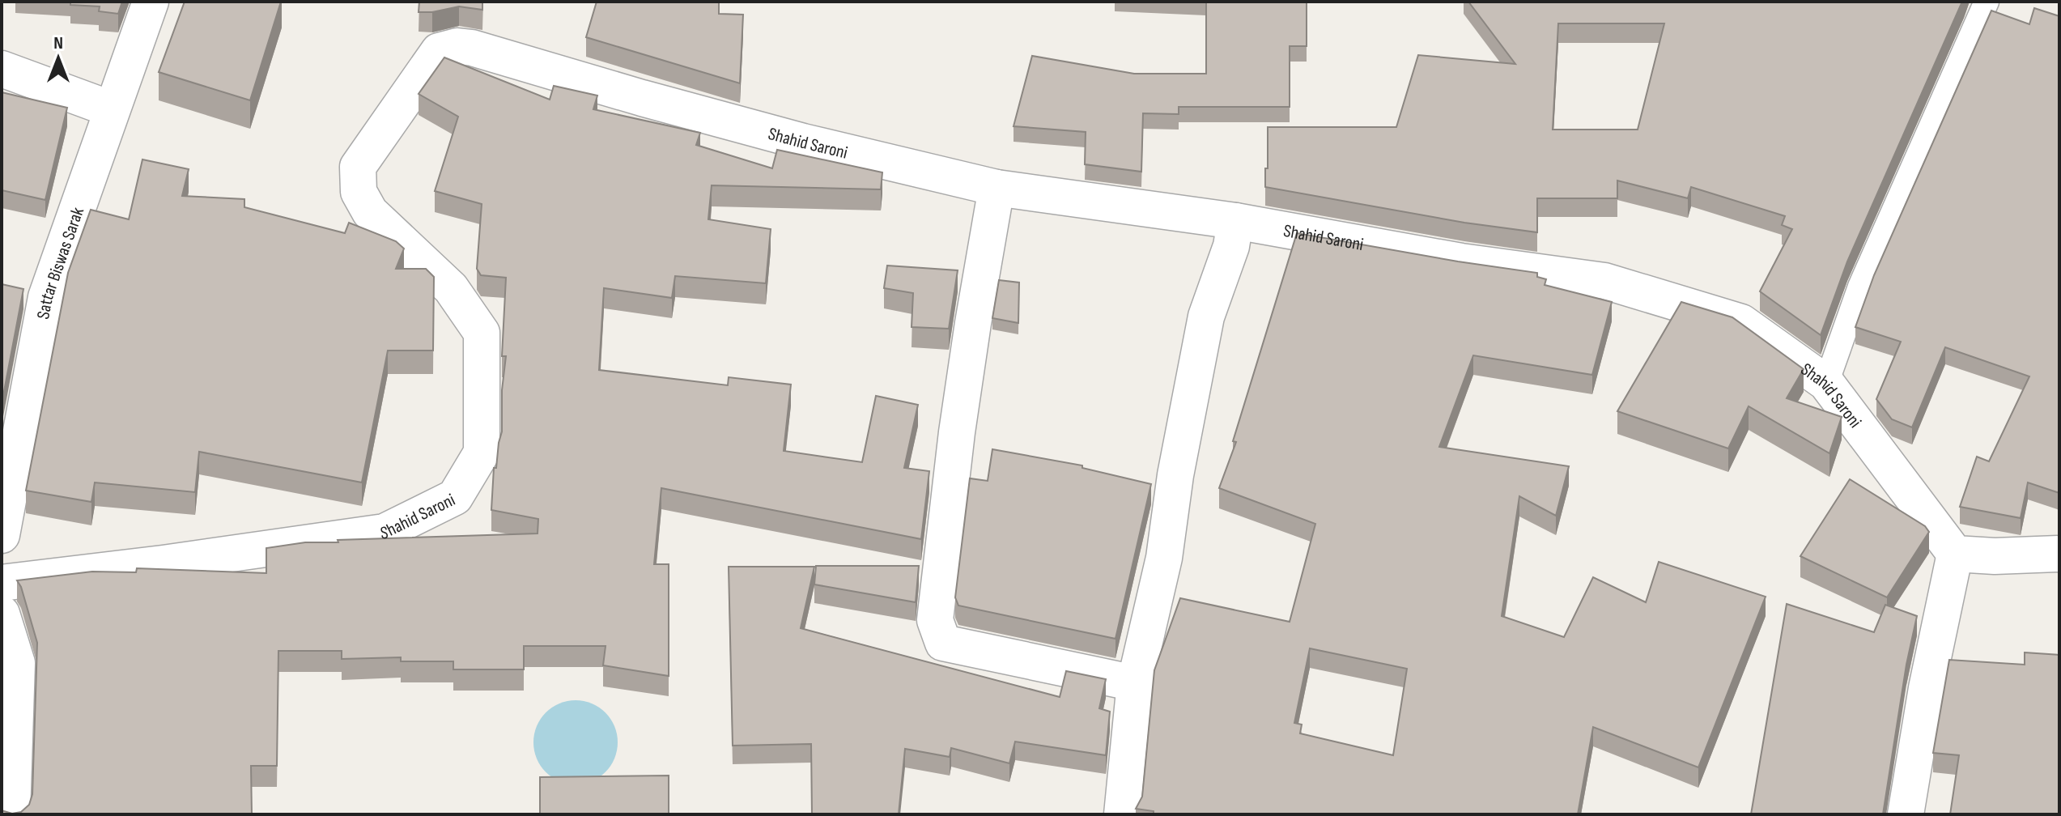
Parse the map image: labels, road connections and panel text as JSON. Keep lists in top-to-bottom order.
{
  "streets": {
    "street": ["Shahid Saroni", "Sattar Biswas Sarak"]
  },
  "north": "top"
}
